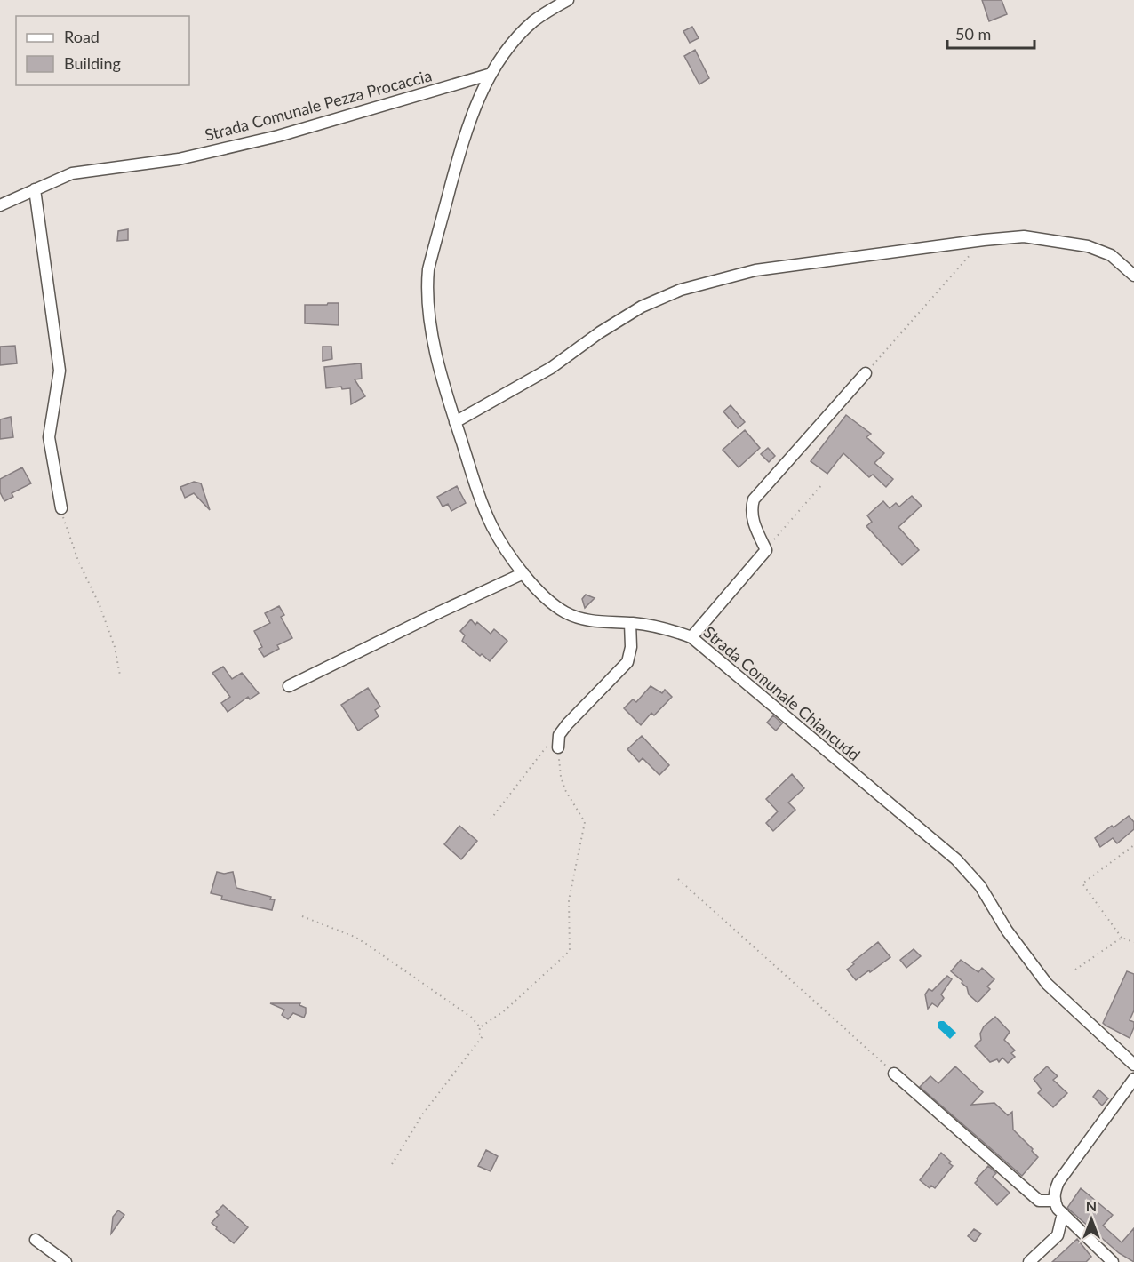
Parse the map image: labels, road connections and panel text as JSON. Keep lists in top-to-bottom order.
{
  "streets": {
    "street": ["Strada Comunale Pezza Procaccia", "Strada Comunale Chiancudd"]
  },
  "crossings": [
    ["Strada Comunale Pezza Procaccia", "Strada Comunale Chiancudd"]
  ],
  "legend": ["Road", "Building"],
  "scale_bar": "50 m",
  "north": "top"
}
